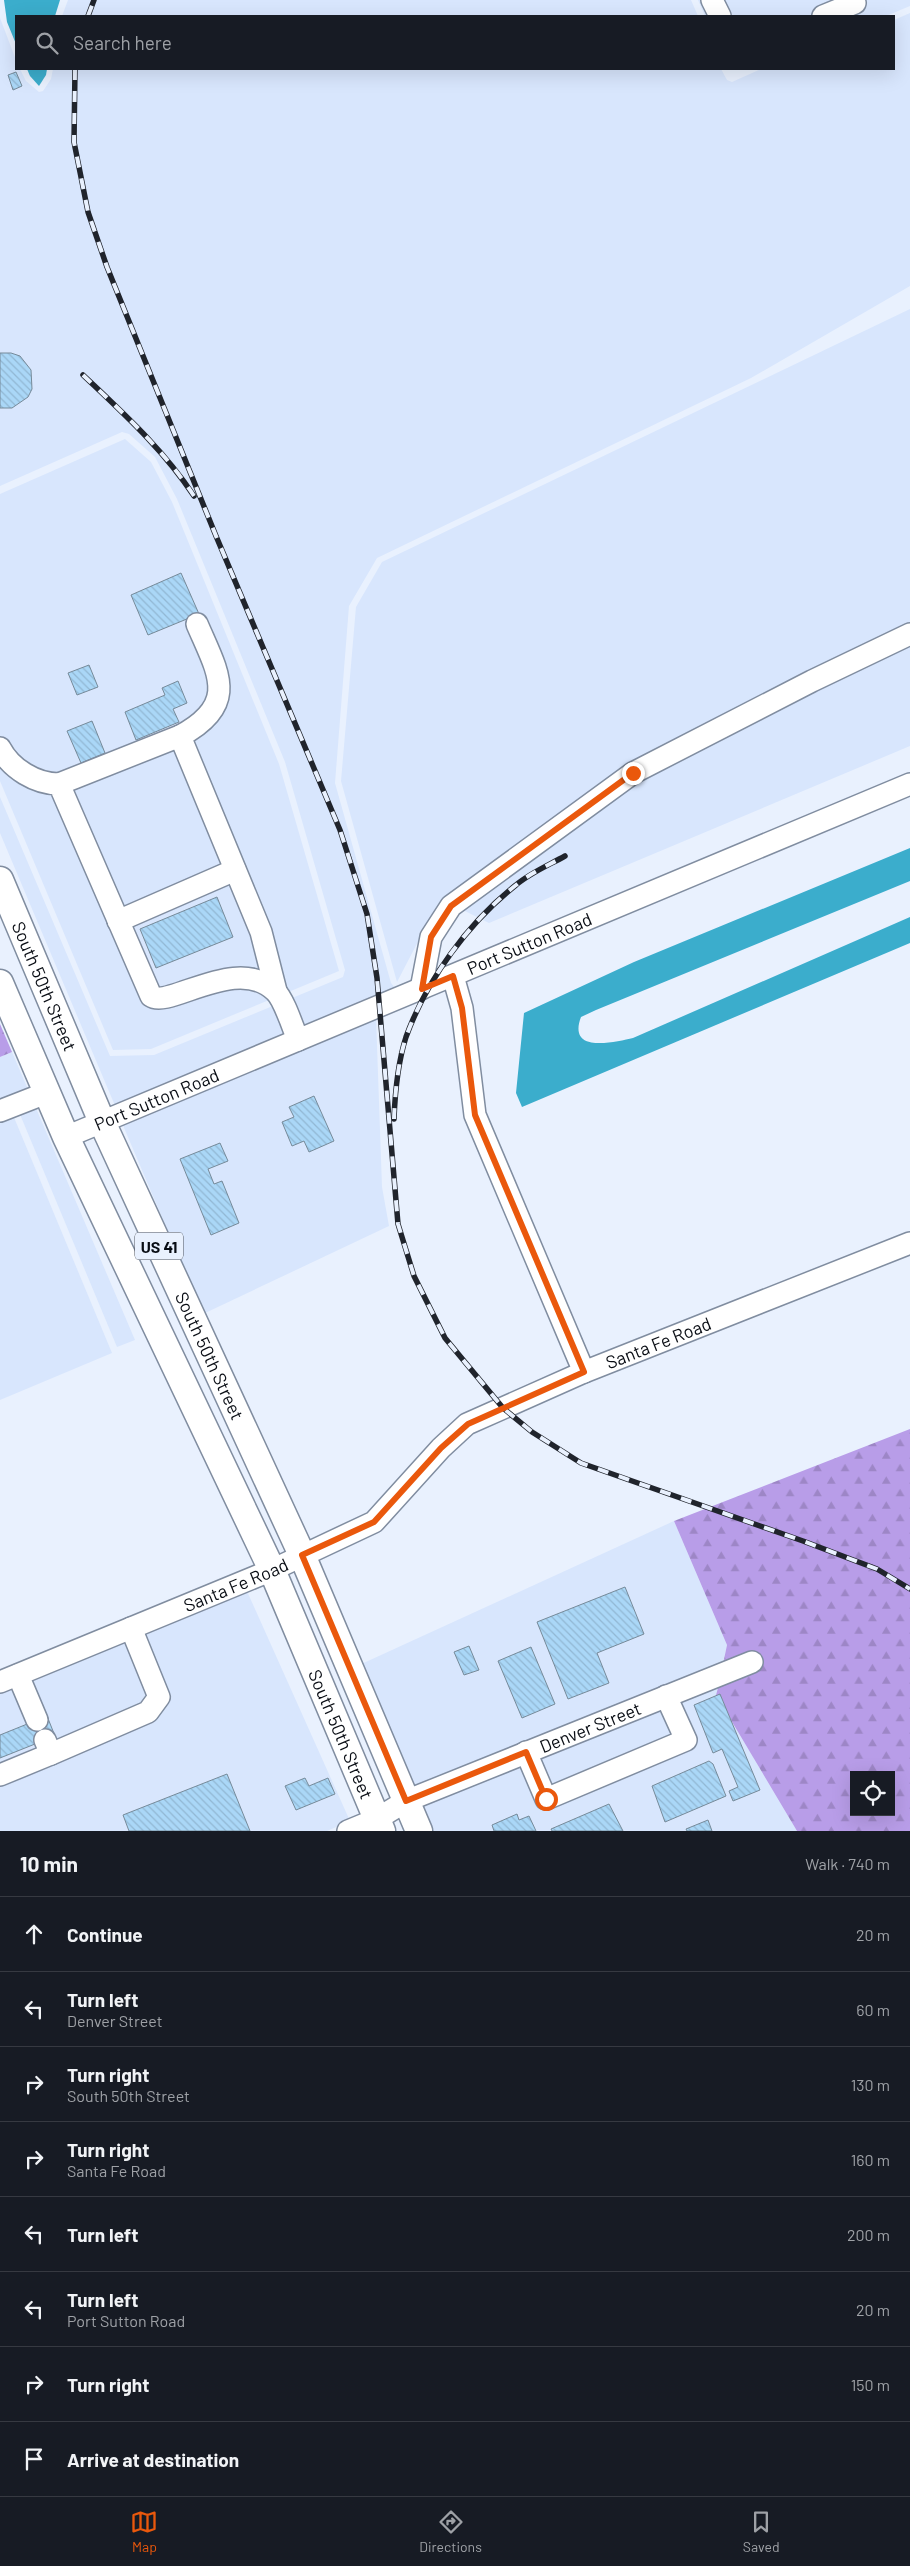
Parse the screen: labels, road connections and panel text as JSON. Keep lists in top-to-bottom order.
{
  "streets": {
    "main road": ["South 50th Street", "US 41"],
    "street": ["Port Sutton Road", "Santa Fe Road", "Denver Street"]
  },
  "crossings": [
    ["Port Sutton Road", "South 50th Street"],
    ["South 50th Street", "Santa Fe Road"],
    ["South 50th Street", "Denver Street"]
  ],
  "page": {
    "search": "Search here",
    "heading": ["10 min", "Walk · 740 m"],
    "list": [
      ["Continue", "20 m"],
      ["Turn left", "Denver Street", "60 m"],
      ["Turn right", "South 50th Street", "130 m"],
      ["Turn right", "Santa Fe Road", "160 m"],
      ["Turn left", "200 m"],
      ["Turn left", "Port Sutton Road", "20 m"],
      ["Turn right", "150 m"],
      "Arrive at destination"
    ],
    "nav": ["Map", "Directions", "Saved"]
  }
}
